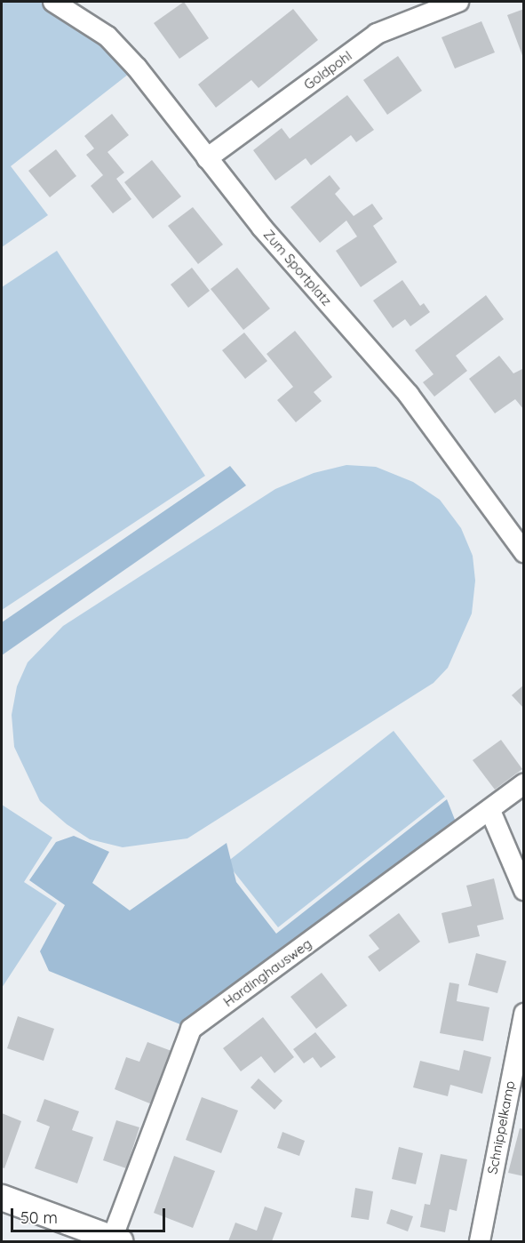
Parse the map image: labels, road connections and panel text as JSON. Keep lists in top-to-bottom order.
{
  "streets": {
    "street": [
      "Goldpohl",
      "Zum Sportplatz",
      "Hardinghausweg",
      "Schnippelkamp"
    ]
  },
  "crossings": [
    ["Goldpohl", "Zum Sportplatz"]
  ],
  "scale_bar": "50 m"
}
